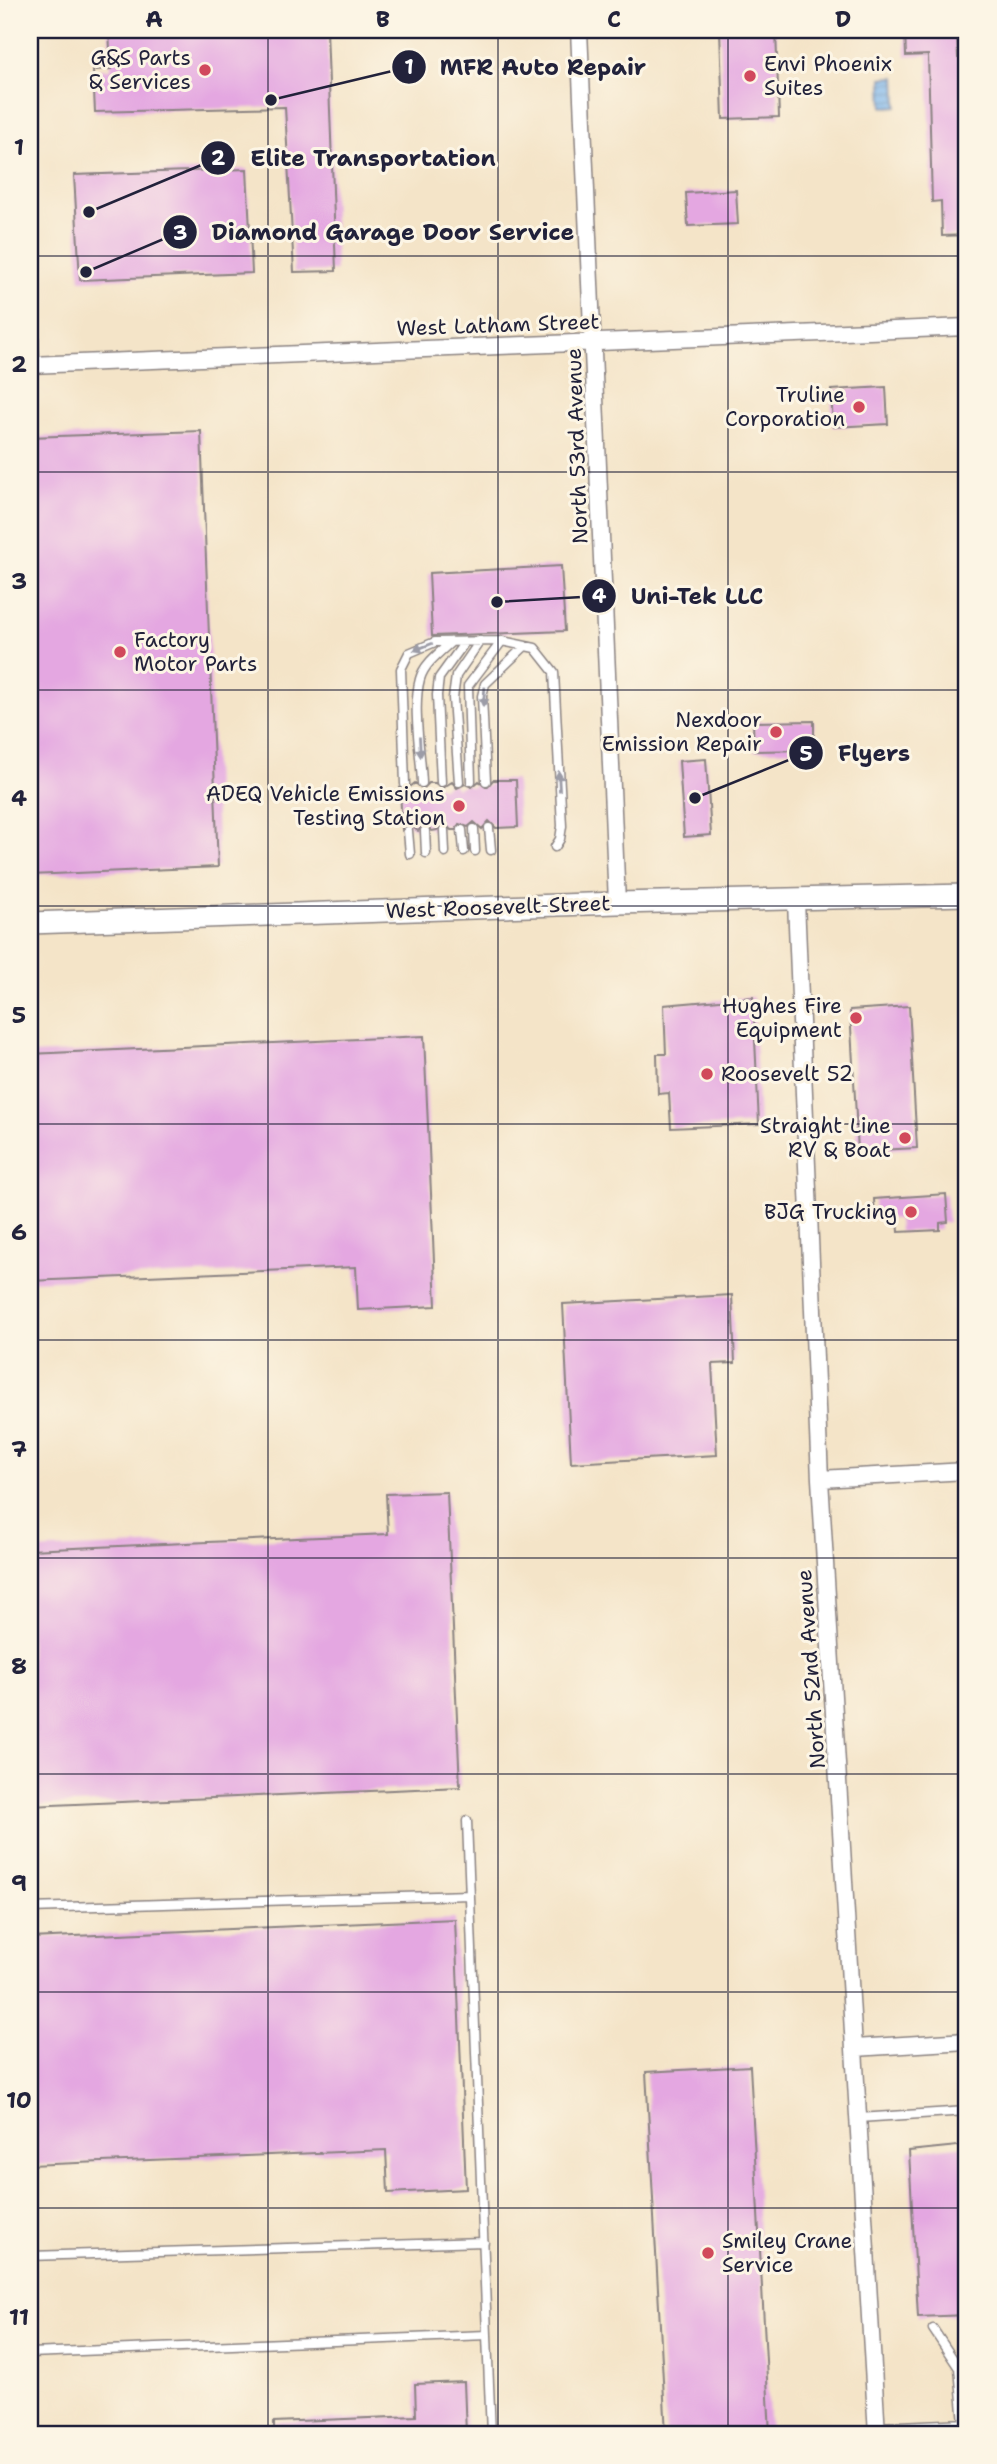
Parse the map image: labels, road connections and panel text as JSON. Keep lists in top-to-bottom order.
{
  "streets": {
    "street": [
      "West Latham Street",
      "North 53rd Avenue",
      "West Roosevelt Street",
      "North 52nd Avenue"
    ]
  },
  "crossings": [
    ["West Latham Street", "North 53rd Avenue"],
    ["North 53rd Avenue", "West Roosevelt Street"],
    ["West Roosevelt Street", "North 52nd Avenue"]
  ],
  "places": [
    "G&S Parts & Services",
    "Envi Phoenix Suites",
    "MFR Auto Repair",
    "Elite Transportation",
    "Diamond Garage Door Service",
    "Truline Corporation",
    "Uni-Tek LLC",
    "Factory Motor Parts",
    "Nexdoor Emission Repair",
    "Flyers",
    "ADEQ Vehicle Emissions Testing Station",
    "Hughes Fire Equipment",
    "Roosevelt 52",
    "Straight Line RV & Boat",
    "BJG Trucking",
    "Smiley Crane Service"
  ],
  "grid": {
    "columns": [
      "A",
      "B",
      "C",
      "D"
    ],
    "rows": [
      "1",
      "2",
      "3",
      "4",
      "5",
      "6",
      "7",
      "8",
      "9",
      "10",
      "11"
    ]
  }
}
